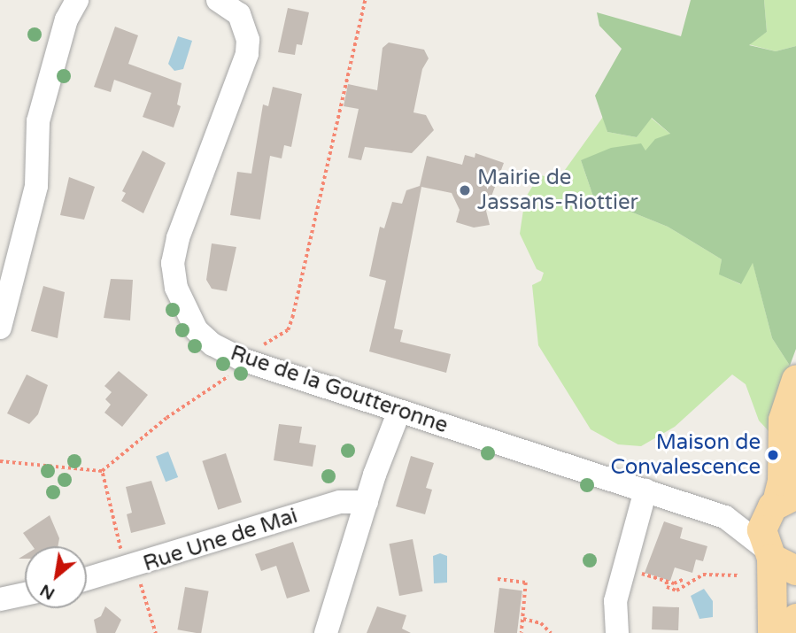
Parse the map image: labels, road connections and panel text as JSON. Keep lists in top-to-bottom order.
{
  "streets": {
    "street": ["Rue de la Goutteronne", "Rue Une de Mai"]
  },
  "places": ["Mairie de Jassans-Riottier", "Maison de Convalescence"],
  "north": "bottom left"
}
